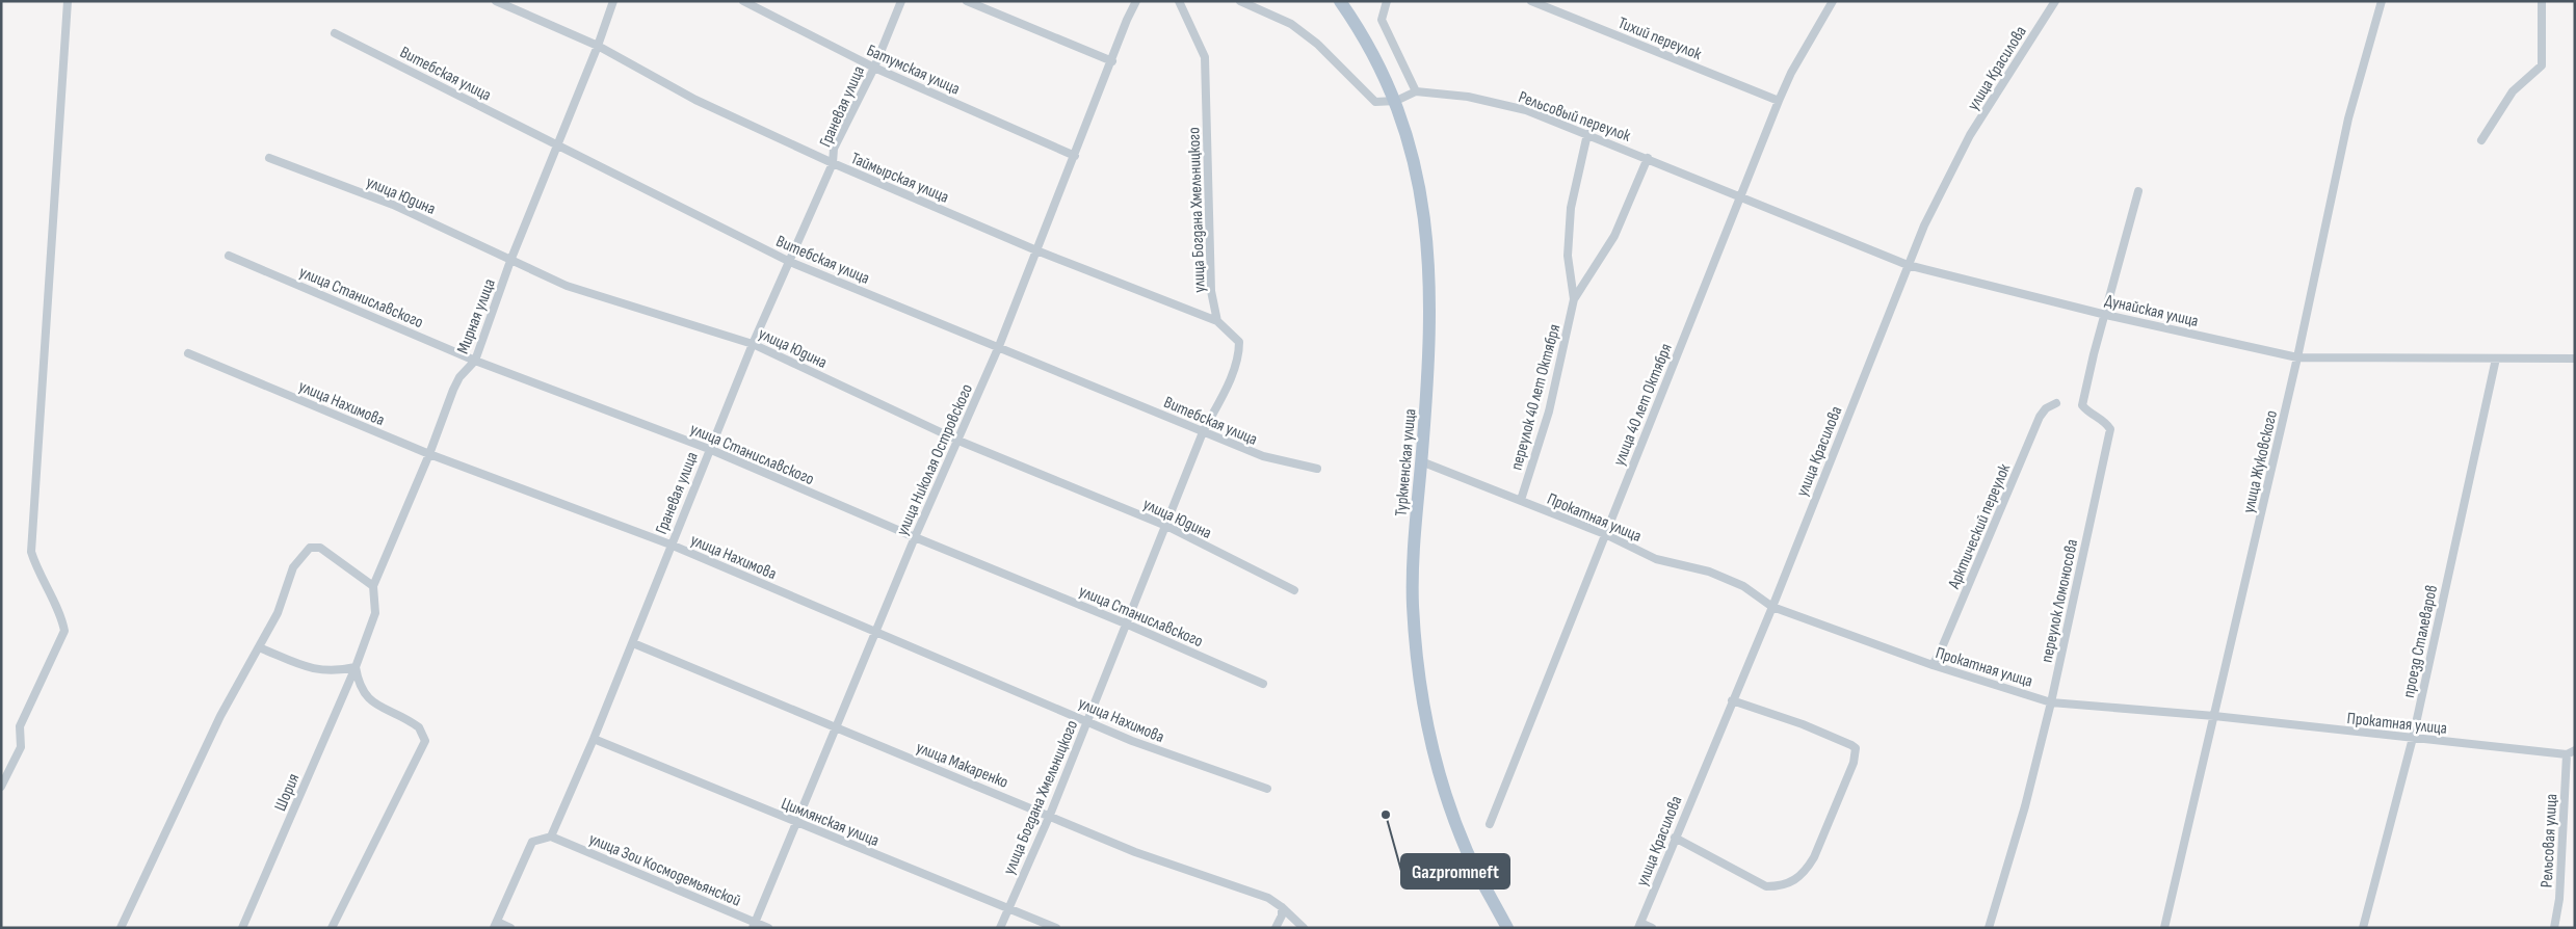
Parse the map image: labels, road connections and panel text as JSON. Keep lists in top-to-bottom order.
{
  "streets": {
    "main road": ["Туркменская улица"],
    "street": [
      "Тихий переулок",
      "улица Красилова",
      "Батумская улица",
      "Витебская улица",
      "Граневая улица",
      "Рельсовый переулок",
      "Таймырская улица",
      "улица Юдина",
      "улица Богдана Хмельницкого",
      "улица Станиславского",
      "Дунайская улица",
      "Мирная улица",
      "переулок 40 лет Октября",
      "улица Нахимова",
      "улица 40 лет Октября",
      "улица Николая Островского",
      "улица Жуковского",
      "Прокатная улица",
      "Арктический переулок",
      "переулок Ломоносова",
      "проезд Сталеваров",
      "улица Макаренко",
      "Шория",
      "Цимлянская улица",
      "Рельсовая улица",
      "улица Зои Космодемьянской"
    ]
  },
  "crossings": [
    ["Тихий переулок", "улица 40 лет Октября"],
    ["улица Красилова", "Дунайская улица"],
    ["улица Красилова", "Прокатная улица"],
    ["Батумская улица", "Граневая улица"],
    ["Батумская улица", "улица Николая Островского"],
    ["Витебская улица", "Граневая улица"],
    ["Витебская улица", "улица Богдана Хмельницкого"],
    ["Витебская улица", "Мирная улица"],
    ["Витебская улица", "улица Николая Островского"],
    ["Граневая улица", "Таймырская улица"],
    ["Граневая улица", "улица Юдина"],
    ["Граневая улица", "улица Станиславского"],
    ["Граневая улица", "улица Нахимова"],
    ["Граневая улица", "улица Макаренко"],
    ["Граневая улица", "Цимлянская улица"],
    ["Граневая улица", "улица Зои Космодемьянской"],
    ["Рельсовый переулок", "Дунайская улица"],
    ["Рельсовый переулок", "переулок 40 лет Октября"],
    ["Рельсовый переулок", "улица 40 лет Октября"],
    ["Таймырская улица", "улица Богдана Хмельницкого"],
    ["Таймырская улица", "Мирная улица"],
    ["Таймырская улица", "улица Николая Островского"],
    ["улица Юдина", "улица Богдана Хмельницкого"],
    ["улица Юдина", "Мирная улица"],
    ["улица Юдина", "улица Николая Островского"],
    ["улица Богдана Хмельницкого", "улица Станиславского"],
    ["улица Богдана Хмельницкого", "улица Нахимова"],
    ["улица Богдана Хмельницкого", "улица Макаренко"],
    ["улица Богдана Хмельницкого", "Цимлянская улица"],
    ["улица Станиславского", "Мирная улица"],
    ["улица Станиславского", "улица Николая Островского"],
    ["Дунайская улица", "улица 40 лет Октября"],
    ["Дунайская улица", "улица Жуковского"],
    ["Дунайская улица", "переулок Ломоносова"],
    ["Дунайская улица", "проезд Сталеваров"],
    ["Мирная улица", "улица Нахимова"],
    ["Мирная улица", "Шория"],
    ["переулок 40 лет Октября", "Прокатная улица"],
    ["улица Нахимова", "улица Николая Островского"],
    ["улица 40 лет Октября", "Прокатная улица"],
    ["улица Николая Островского", "улица Макаренко"],
    ["улица Николая Островского", "Цимлянская улица"],
    ["улица Николая Островского", "улица Зои Космодемьянской"],
    ["улица Жуковского", "Прокатная улица"],
    ["Туркменская улица", "Прокатная улица"],
    ["Прокатная улица", "Арктический переулок"],
    ["Прокатная улица", "переулок Ломоносова"],
    ["Прокатная улица", "проезд Сталеваров"],
    ["Прокатная улица", "Рельсовая улица"]
  ],
  "places": ["Gazpromneft"]
}
